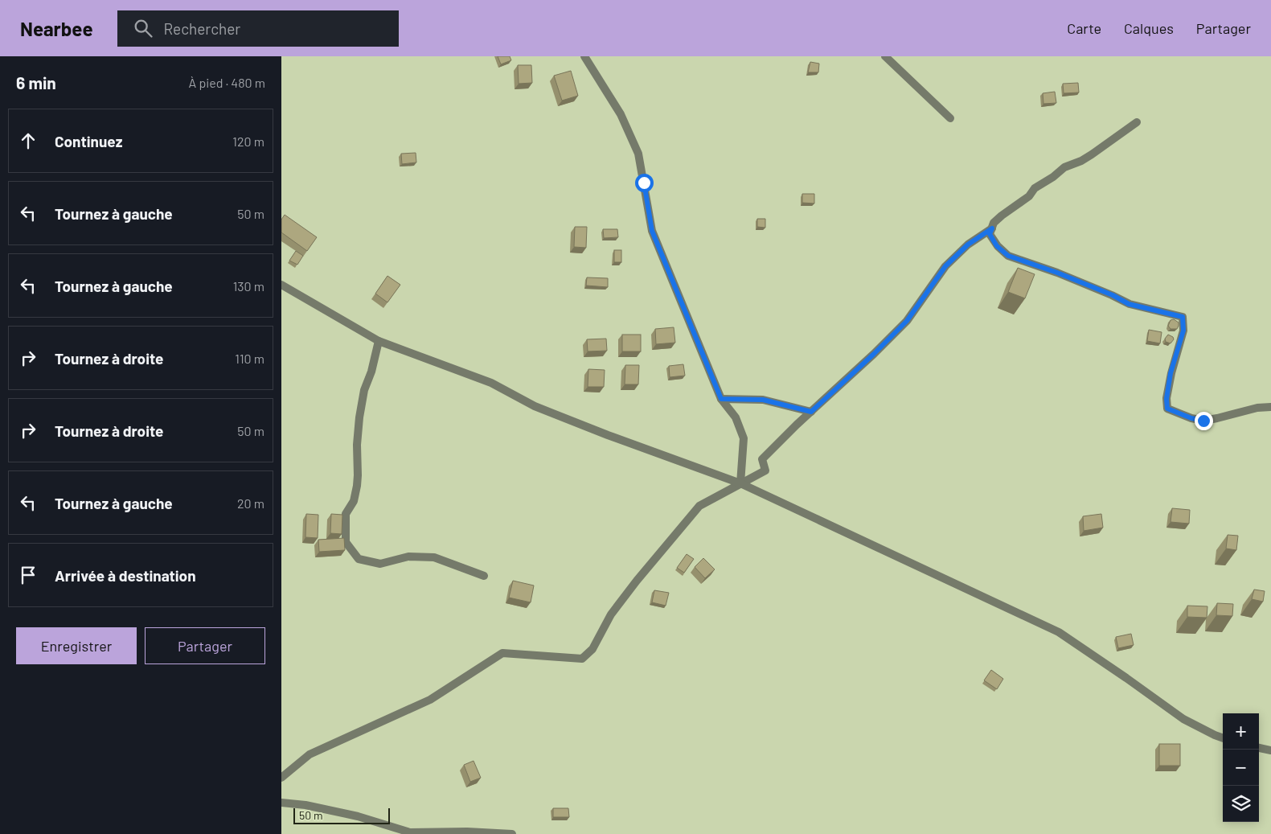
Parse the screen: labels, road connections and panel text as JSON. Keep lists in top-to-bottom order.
{
  "scale_bar": "50 m",
  "page": {
    "header": "Nearbee",
    "search": "Rechercher",
    "nav": ["Carte", "Calques", "Partager"],
    "heading": ["6 min", "À pied · 480 m"],
    "list": [
      ["Continuez", "120 m"],
      ["Tournez à gauche", "50 m"],
      ["Tournez à gauche", "130 m"],
      ["Tournez à droite", "110 m"],
      ["Tournez à droite", "50 m"],
      ["Tournez à gauche", "20 m"],
      "Arrivée à destination"
    ],
    "buttons": ["Enregistrer", "Partager"],
    "map_buttons": ["+", "−"],
    "scale": "50 m"
  }
}
